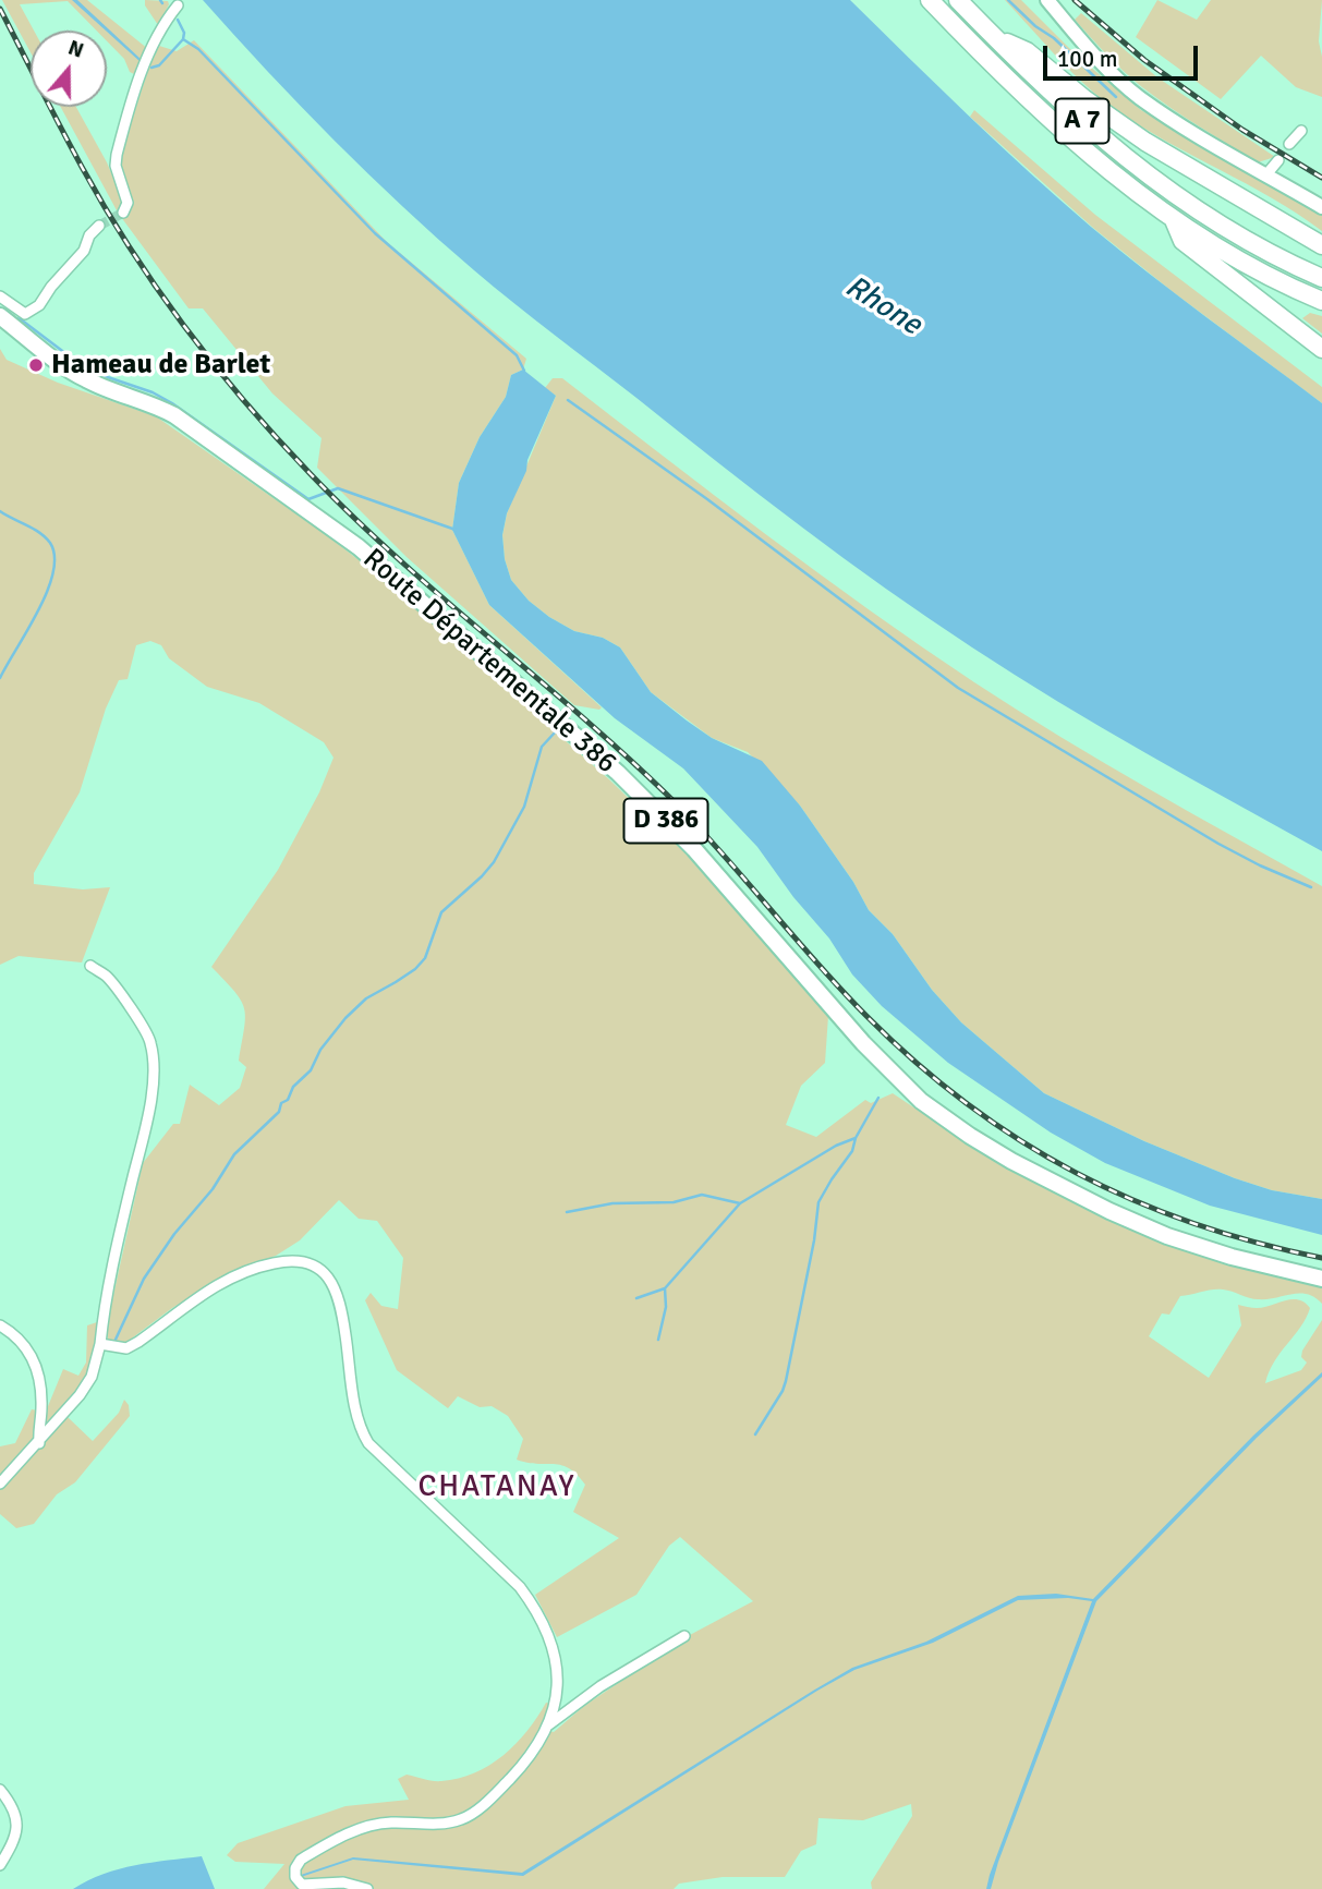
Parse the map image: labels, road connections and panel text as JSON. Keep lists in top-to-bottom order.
{
  "streets": {
    "highway": ["A 7"],
    "main road": ["Route Départementale 386", "D 386"]
  },
  "districts": ["CHATANAY"],
  "water": ["Rhone"],
  "places": ["Hameau de Barlet"],
  "scale_bar": "100 m",
  "north": "top"
}
